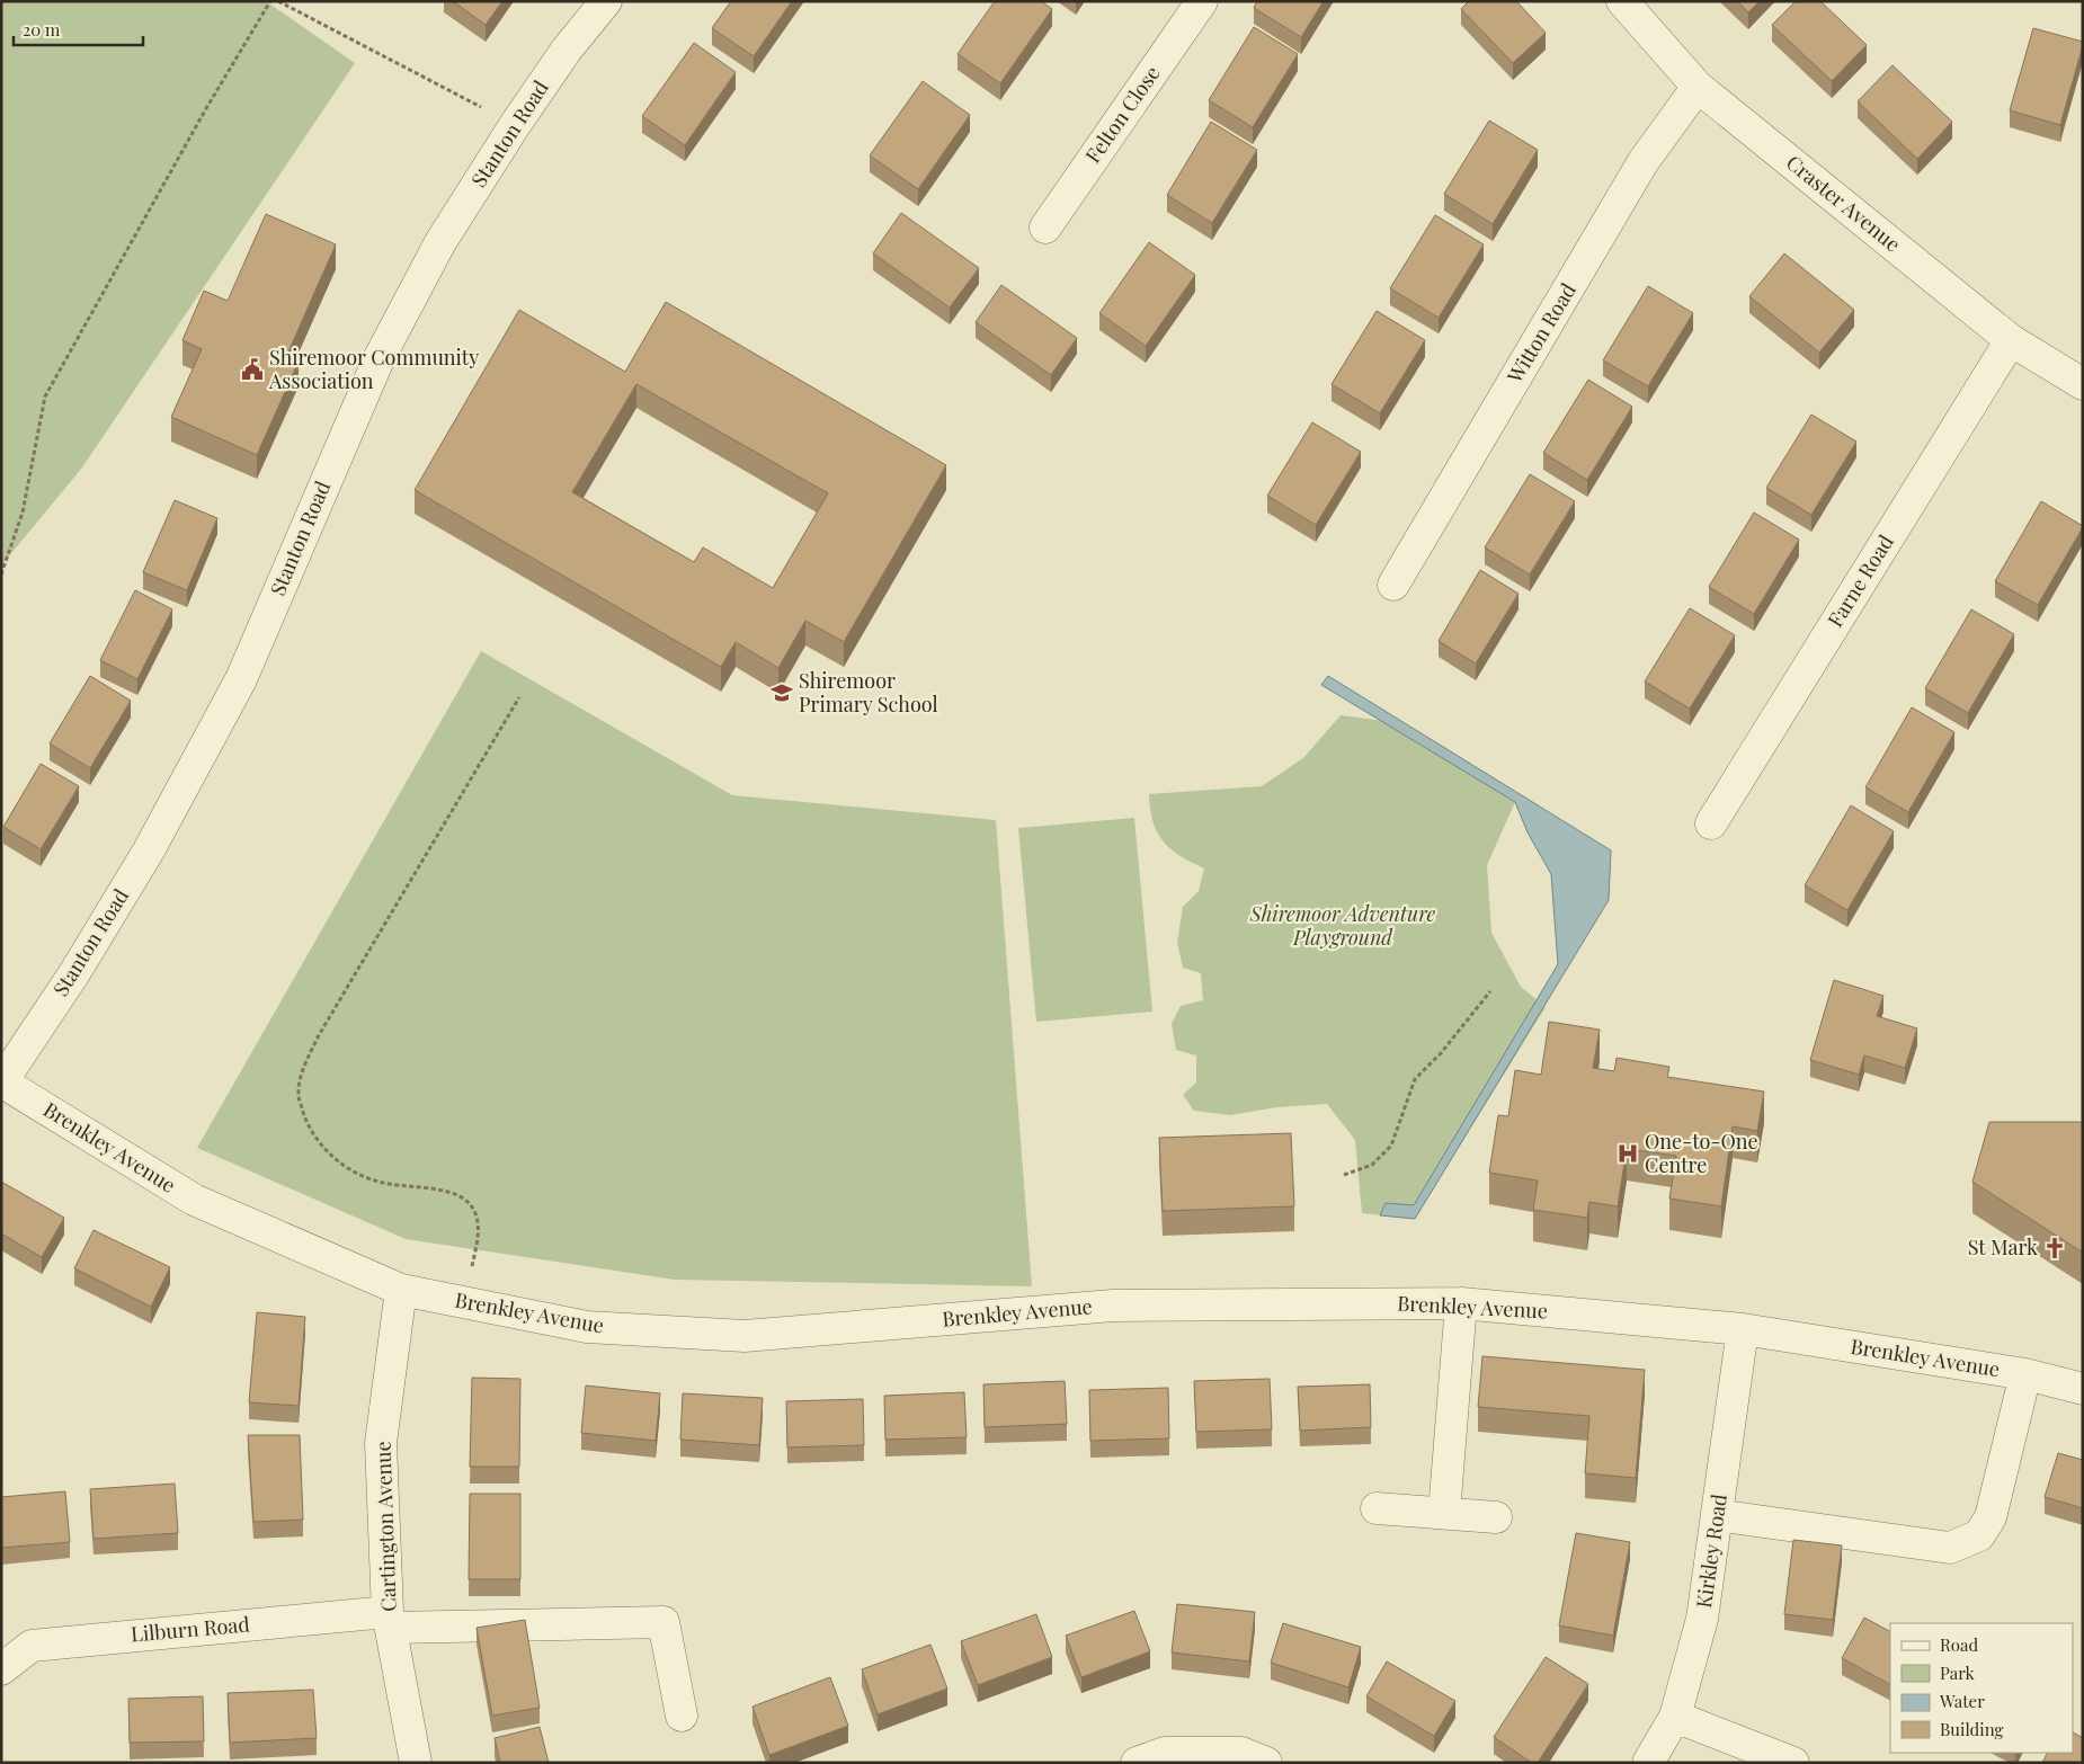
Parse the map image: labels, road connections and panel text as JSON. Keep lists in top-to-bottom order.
{
  "streets": {
    "street": [
      "Felton Close",
      "Stanton Road",
      "Craster Avenue",
      "Witton Road",
      "Farne Road",
      "Brenkley Avenue",
      "Cartington Avenue",
      "Kirkley Road",
      "Lilburn Road"
    ]
  },
  "crossings": [
    ["Stanton Road", "Brenkley Avenue"],
    ["Craster Avenue", "Witton Road"],
    ["Craster Avenue", "Farne Road"],
    ["Brenkley Avenue", "Cartington Avenue"],
    ["Brenkley Avenue", "Kirkley Road"],
    ["Cartington Avenue", "Lilburn Road"]
  ],
  "parks": ["Shiremoor Adventure Playground"],
  "places": {
    "public building": ["Shiremoor Community Association"],
    "school or university": ["Shiremoor Primary School"],
    "hospital": ["One-to-One Centre"],
    "church": ["St Mark"]
  },
  "legend": [
    "Road",
    "Park",
    "Water",
    "Building"
  ],
  "scale_bar": "20 m"
}
